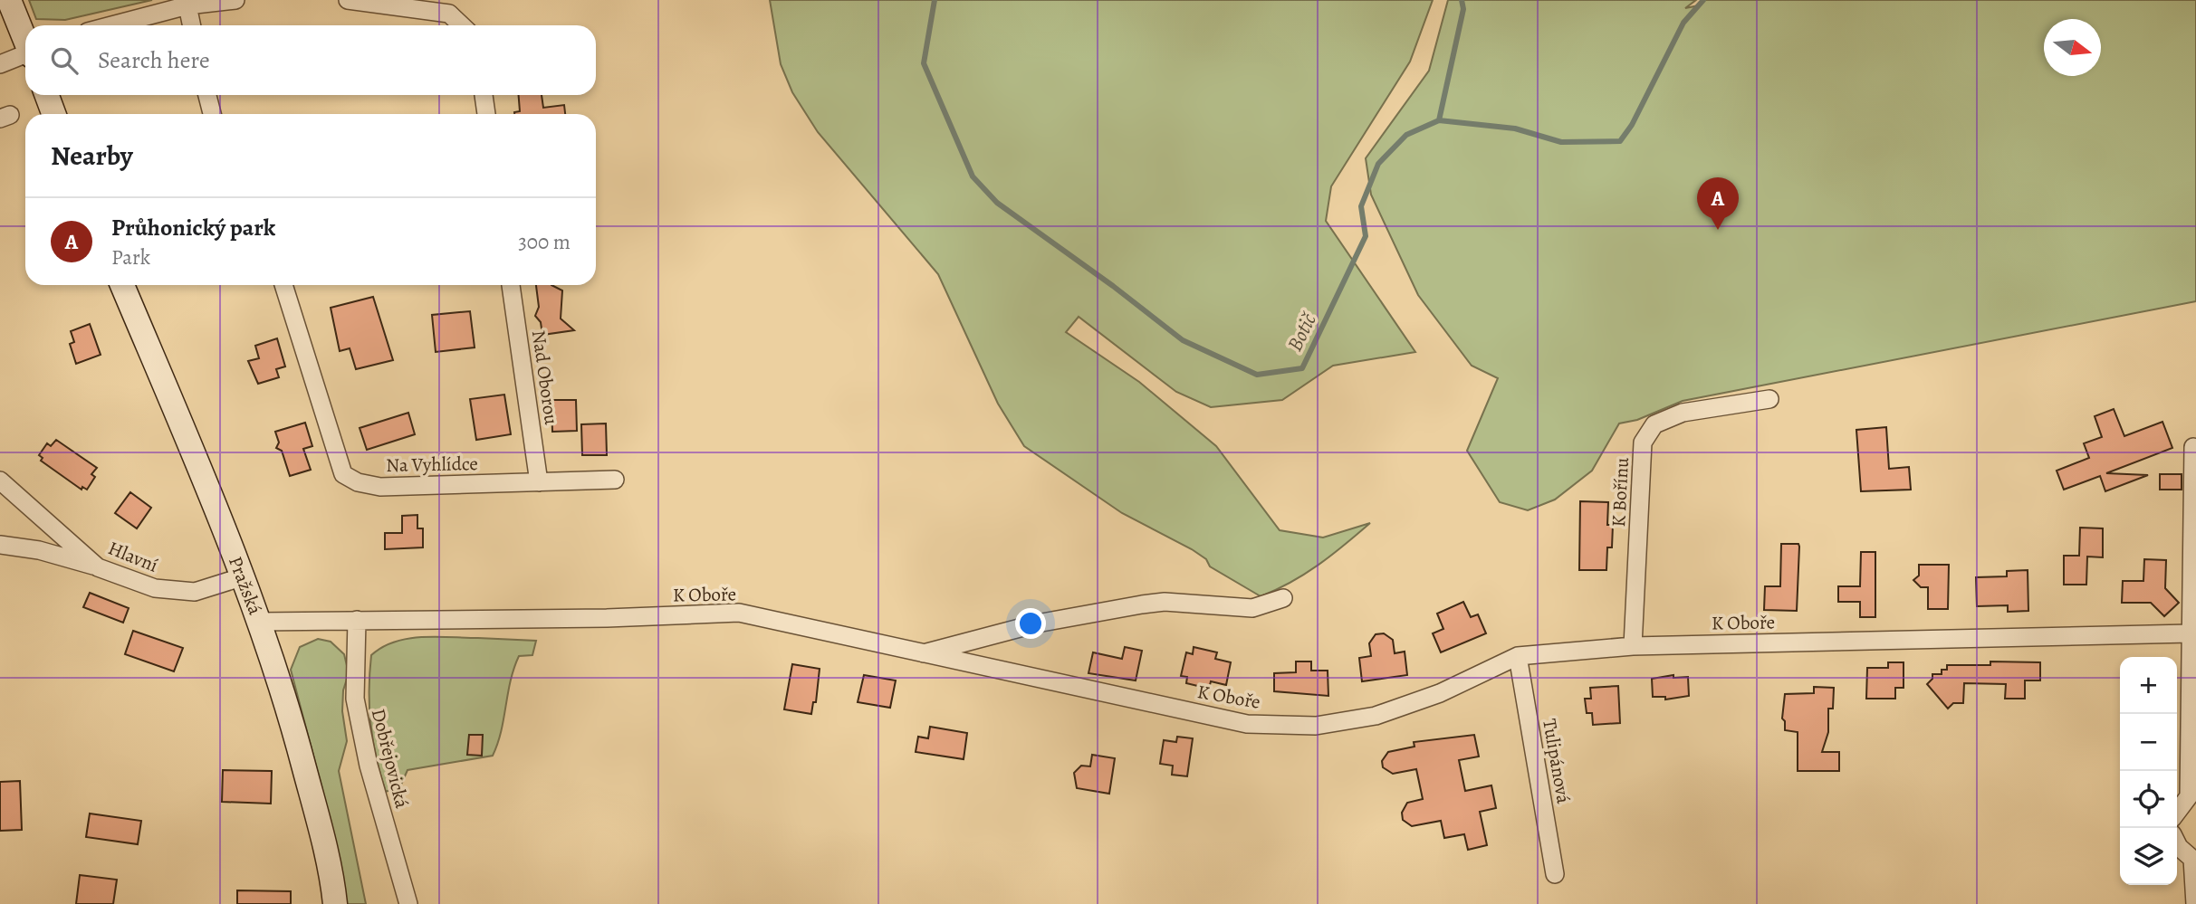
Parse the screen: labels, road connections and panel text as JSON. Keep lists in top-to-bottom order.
{
  "streets": {
    "main road": ["Pražská"],
    "street": [
      "Nad Oborou",
      "Na Vyhlídce",
      "K Bořínu",
      "Hlavní",
      "K Oboře",
      "Dobřejovická",
      "Tulipánová"
    ]
  },
  "crossings": [
    ["Nad Oborou", "Na Vyhlídce"],
    ["K Bořínu", "K Oboře"],
    ["Hlavní", "Pražská"],
    ["Pražská", "K Oboře"],
    ["K Oboře", "Dobřejovická"],
    ["K Oboře", "Tulipánová"]
  ],
  "water": ["Botič"],
  "north": "right",
  "page": {
    "search": "Search here",
    "heading": "Nearby",
    "pins": "A",
    "list": [
      {
        "mark": "A",
        "name": "Průhonický park",
        "note": "Park",
        "value": "300 m"
      }
    ],
    "map_buttons": ["+", "−"]
  }
}
